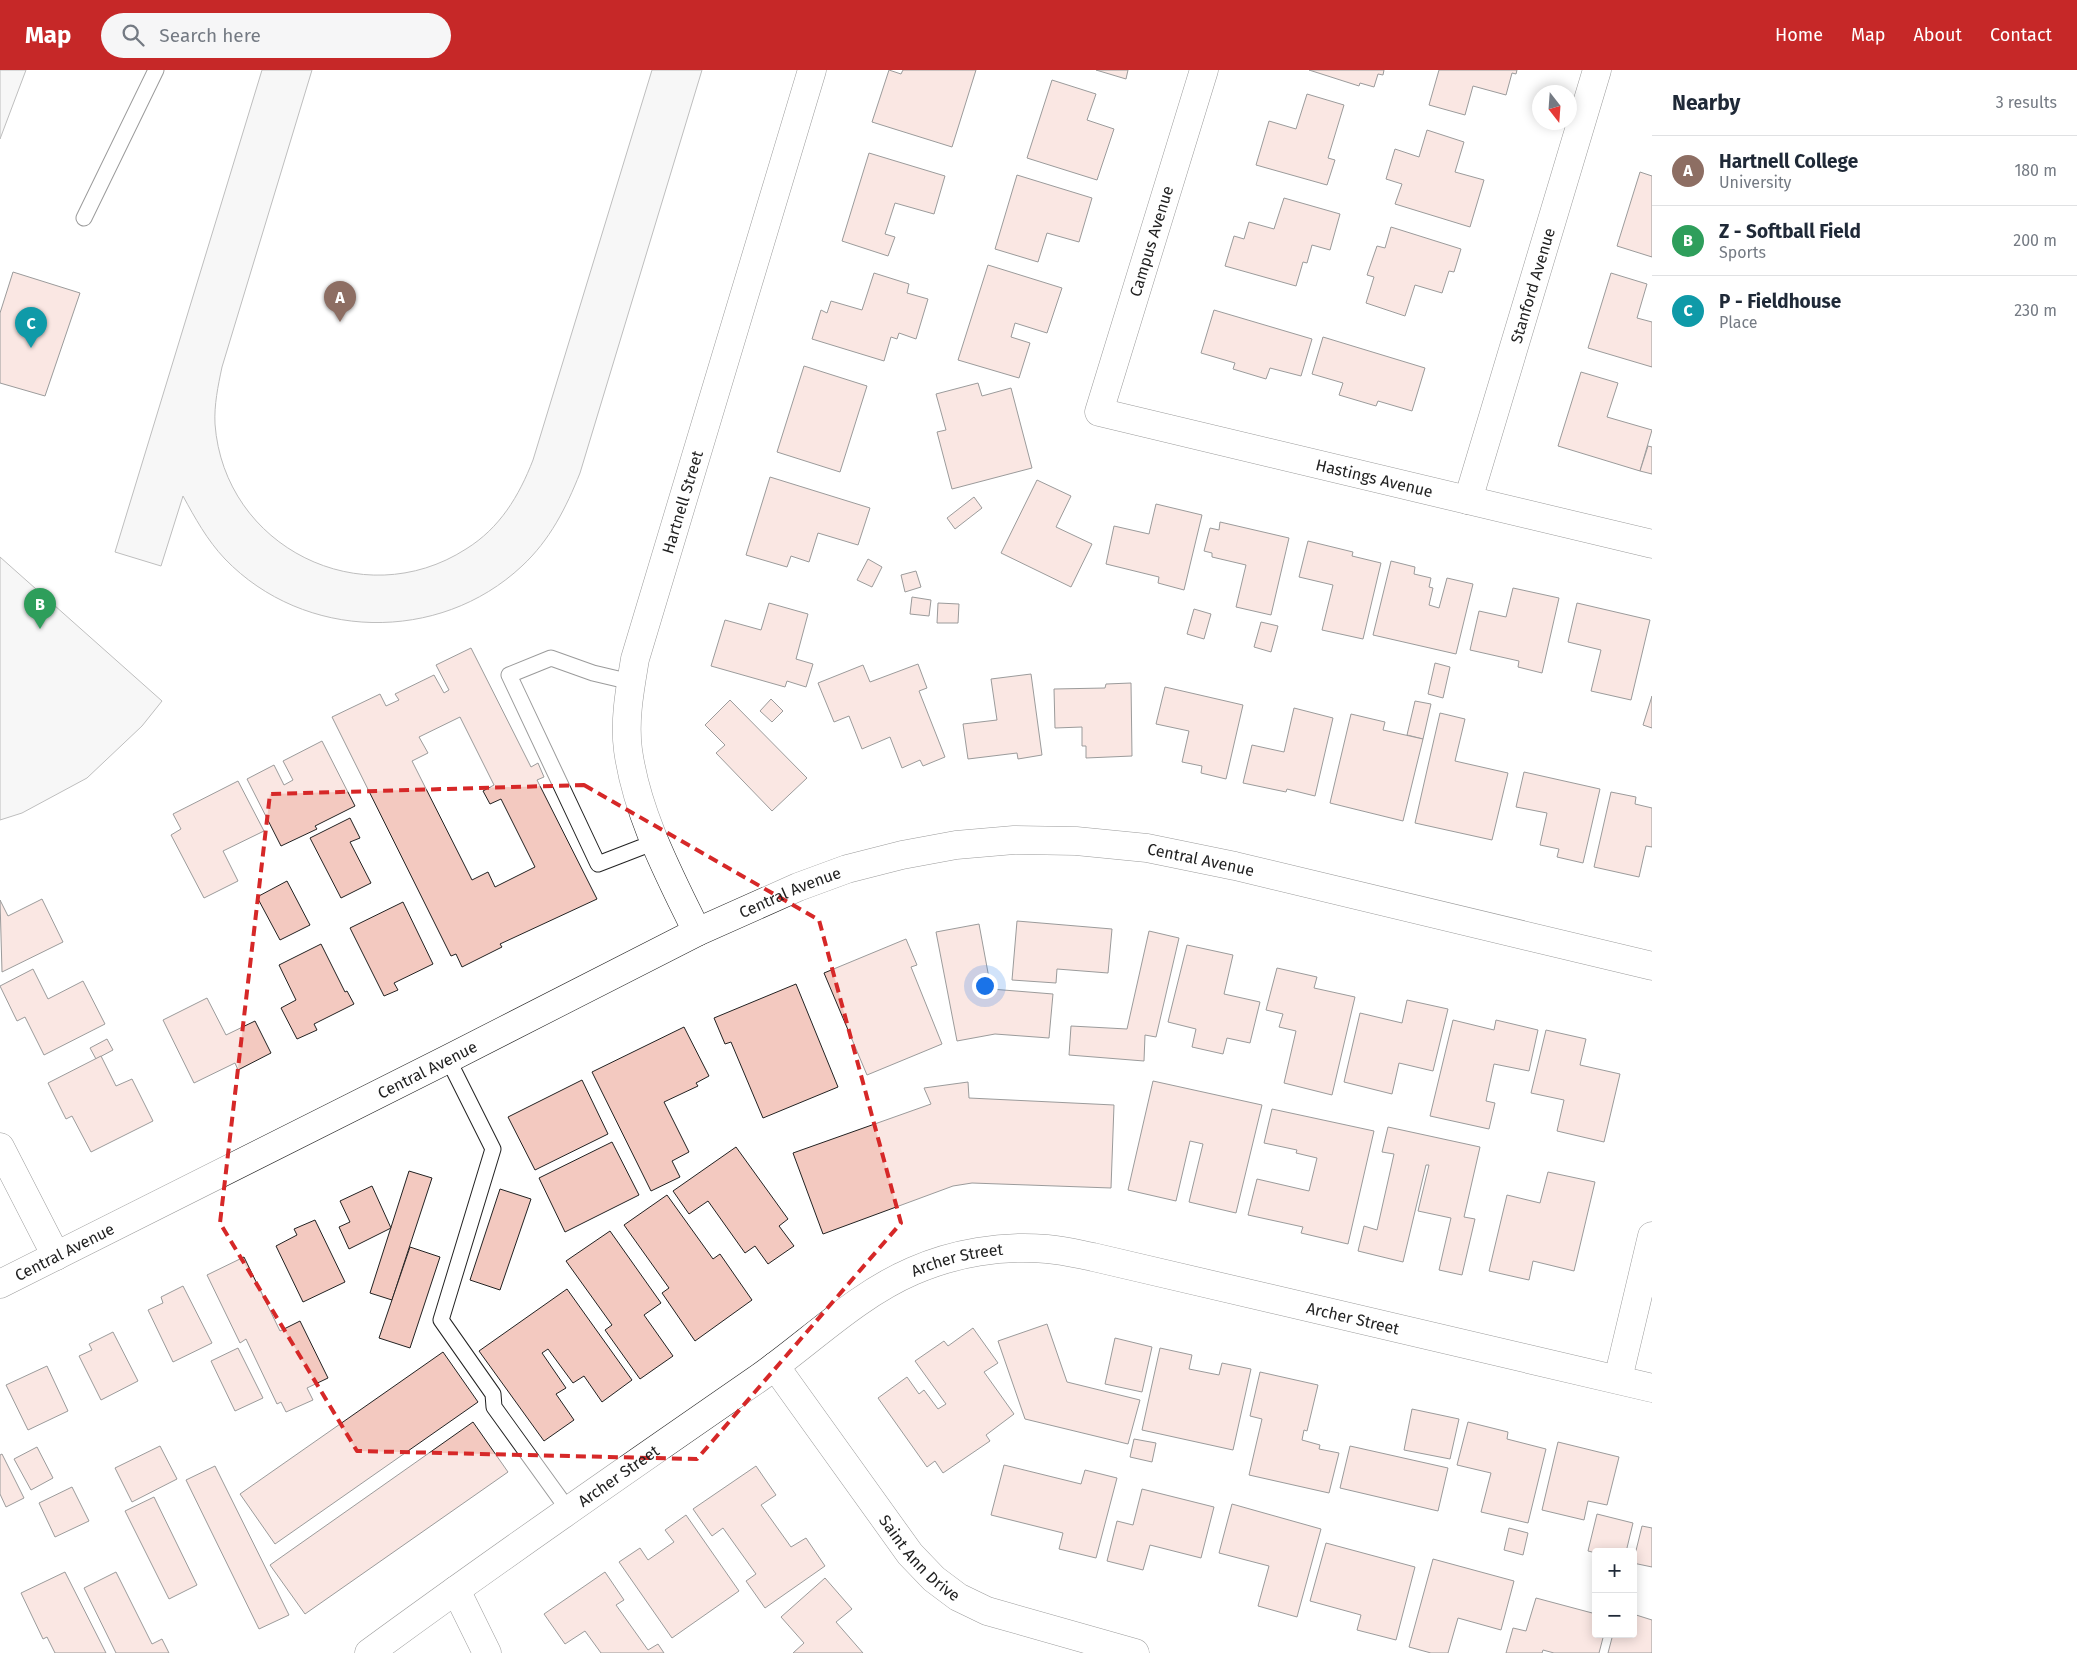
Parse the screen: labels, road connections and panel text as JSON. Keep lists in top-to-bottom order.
{
  "streets": {
    "street": [
      "Campus Avenue",
      "Stanford Avenue",
      "Hastings Avenue",
      "Hartnell Street",
      "Central Avenue",
      "Archer Street",
      "Saint Ann Drive"
    ]
  },
  "crossings": [
    ["Campus Avenue", "Hastings Avenue"],
    ["Stanford Avenue", "Hastings Avenue"],
    ["Hartnell Street", "Central Avenue"],
    ["Archer Street", "Saint Ann Drive"]
  ],
  "north": "bottom",
  "page": {
    "header": "Map",
    "search": "Search here",
    "nav": [
      "Home",
      "Map",
      "About",
      "Contact"
    ],
    "heading": ["Nearby", "3 results"],
    "list": [
      {
        "mark": "A",
        "name": "Hartnell College",
        "note": "University",
        "value": "180 m"
      },
      {
        "mark": "B",
        "name": "Z - Softball Field",
        "note": "Sports",
        "value": "200 m"
      },
      {
        "mark": "C",
        "name": "P - Fieldhouse",
        "note": "Place",
        "value": "230 m"
      }
    ],
    "pins": ["A", "C", "B"],
    "map_buttons": ["+", "−"]
  }
}
